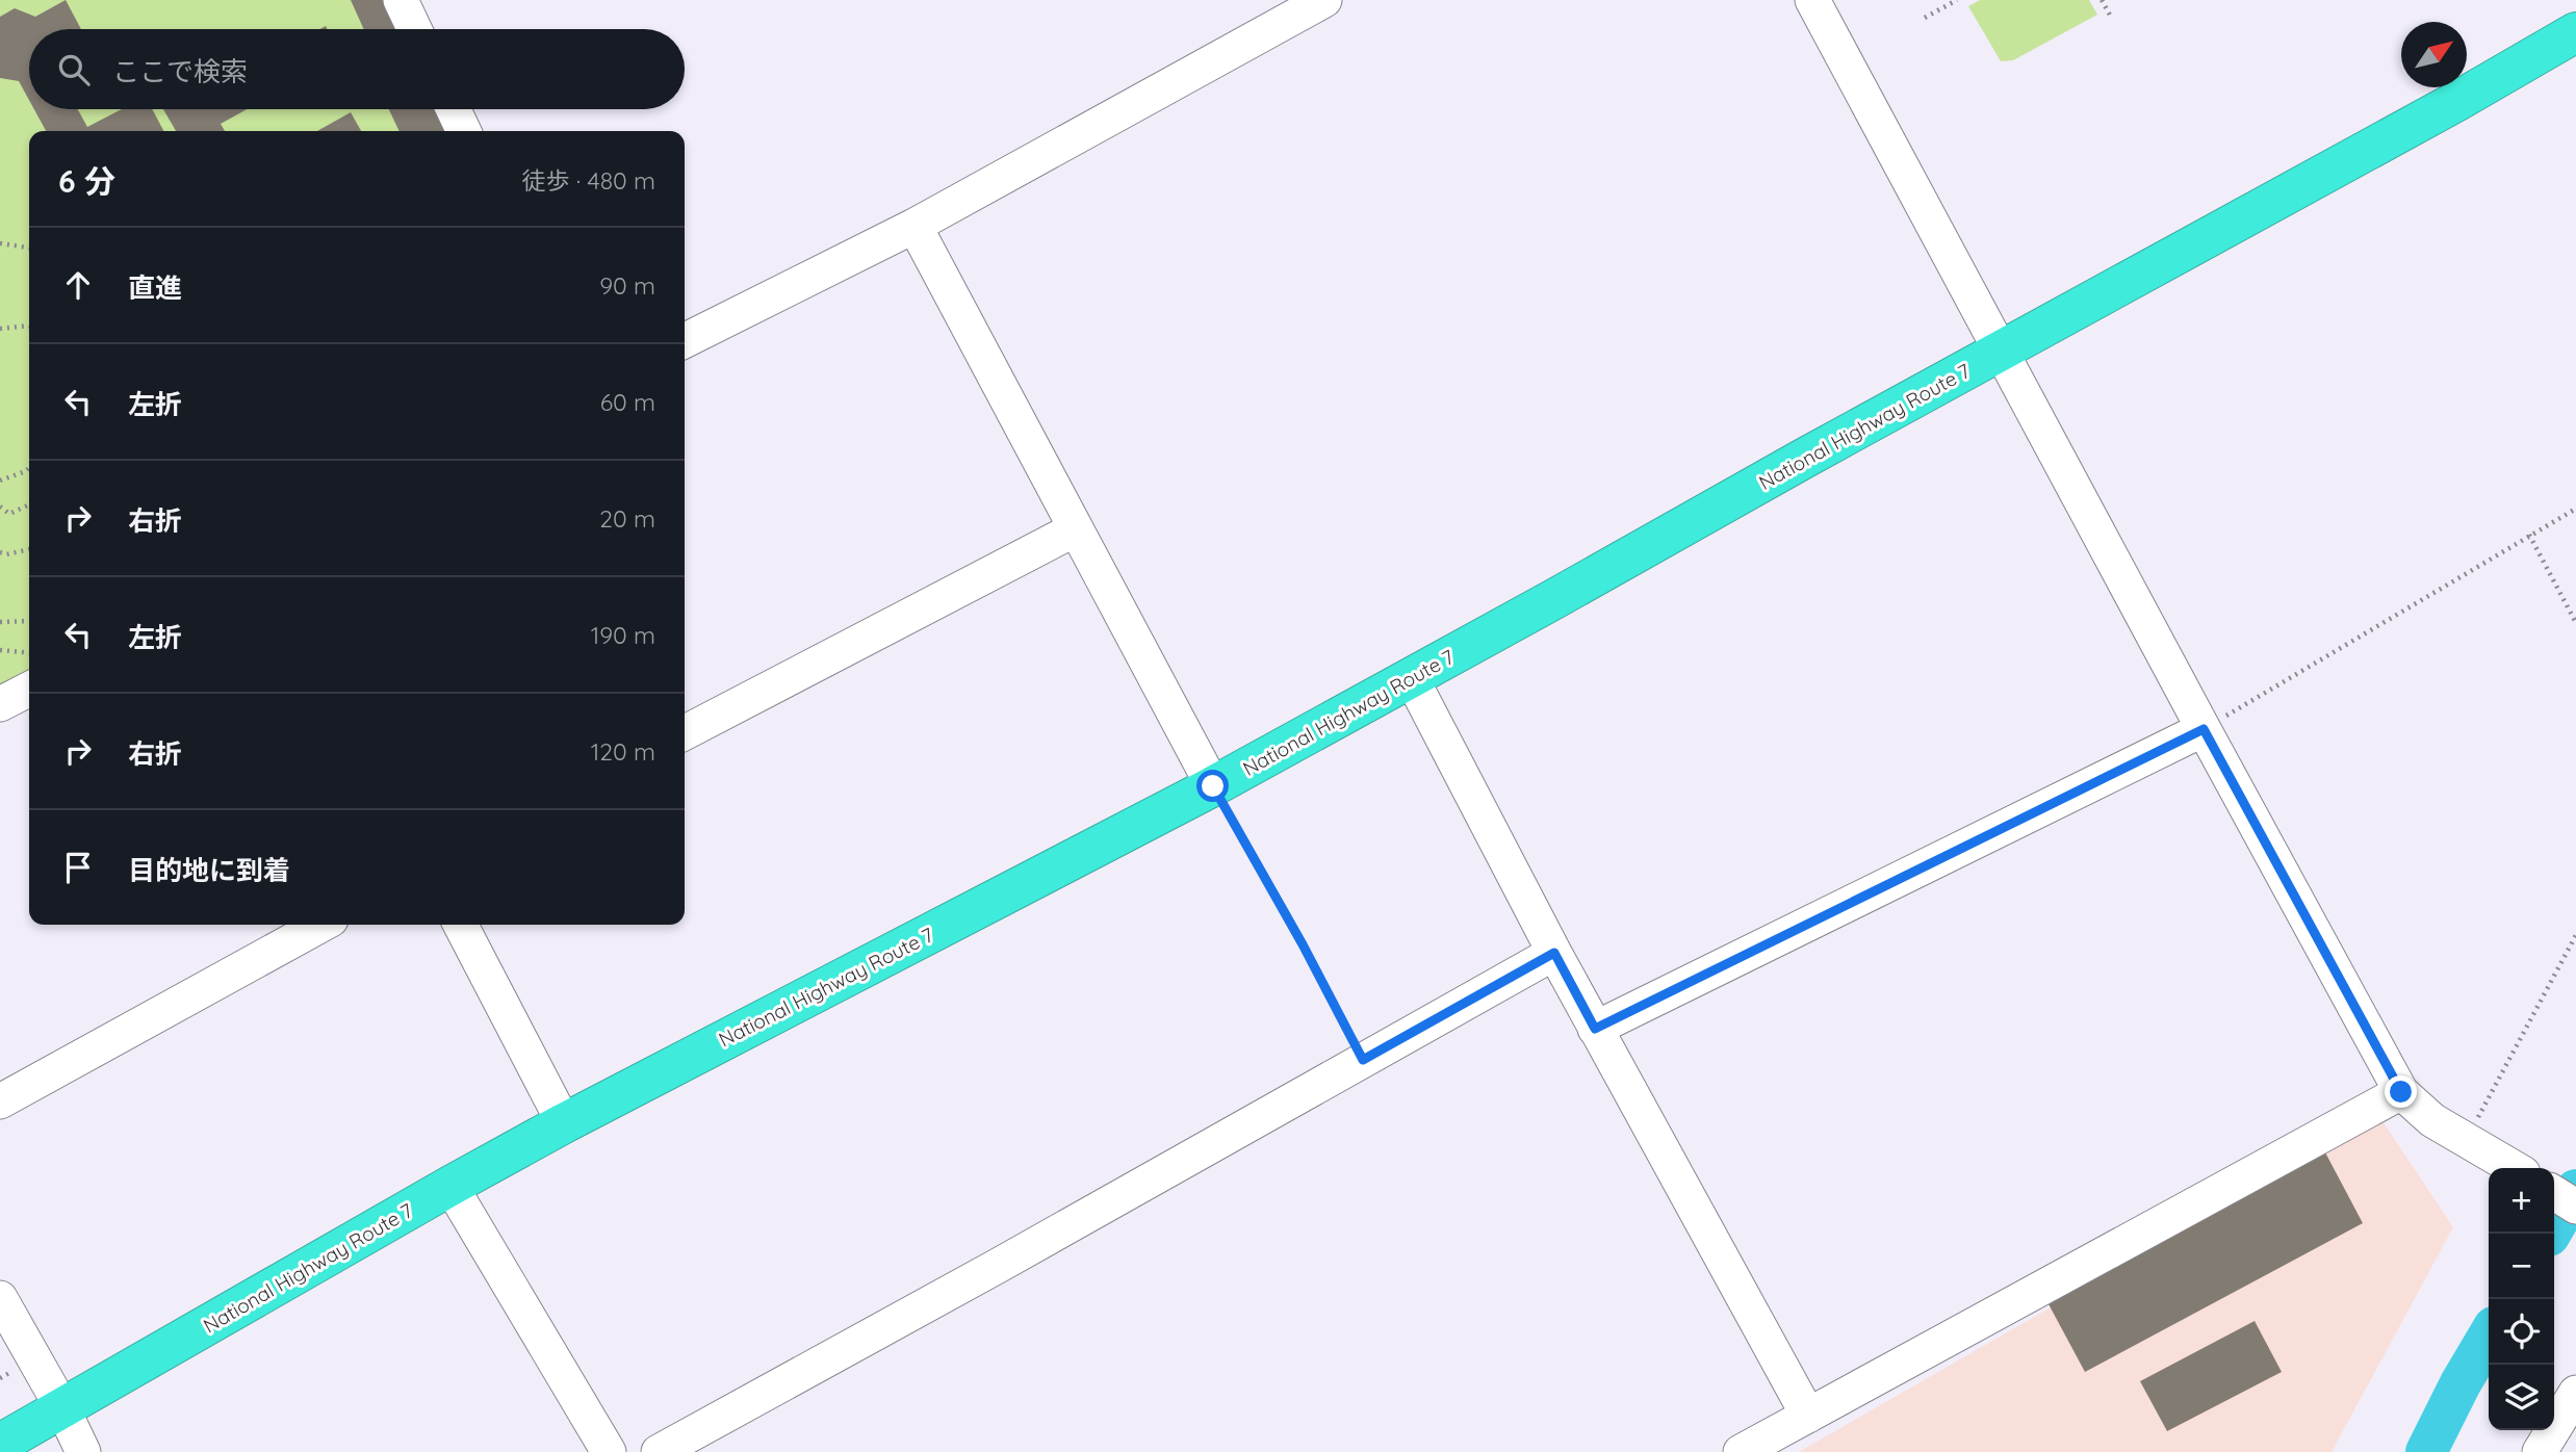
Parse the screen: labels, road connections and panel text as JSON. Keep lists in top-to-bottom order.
{
  "streets": {
    "highway": ["National Highway Route 7"]
  },
  "north": "top right",
  "page": {
    "search": "ここで検索",
    "heading": ["6 分", "徒歩 · 480 m"],
    "list": [
      ["直進", "90 m"],
      ["左折", "60 m"],
      ["右折", "20 m"],
      ["左折", "190 m"],
      ["右折", "120 m"],
      "目的地に到着"
    ],
    "map_buttons": ["+", "−"]
  }
}
